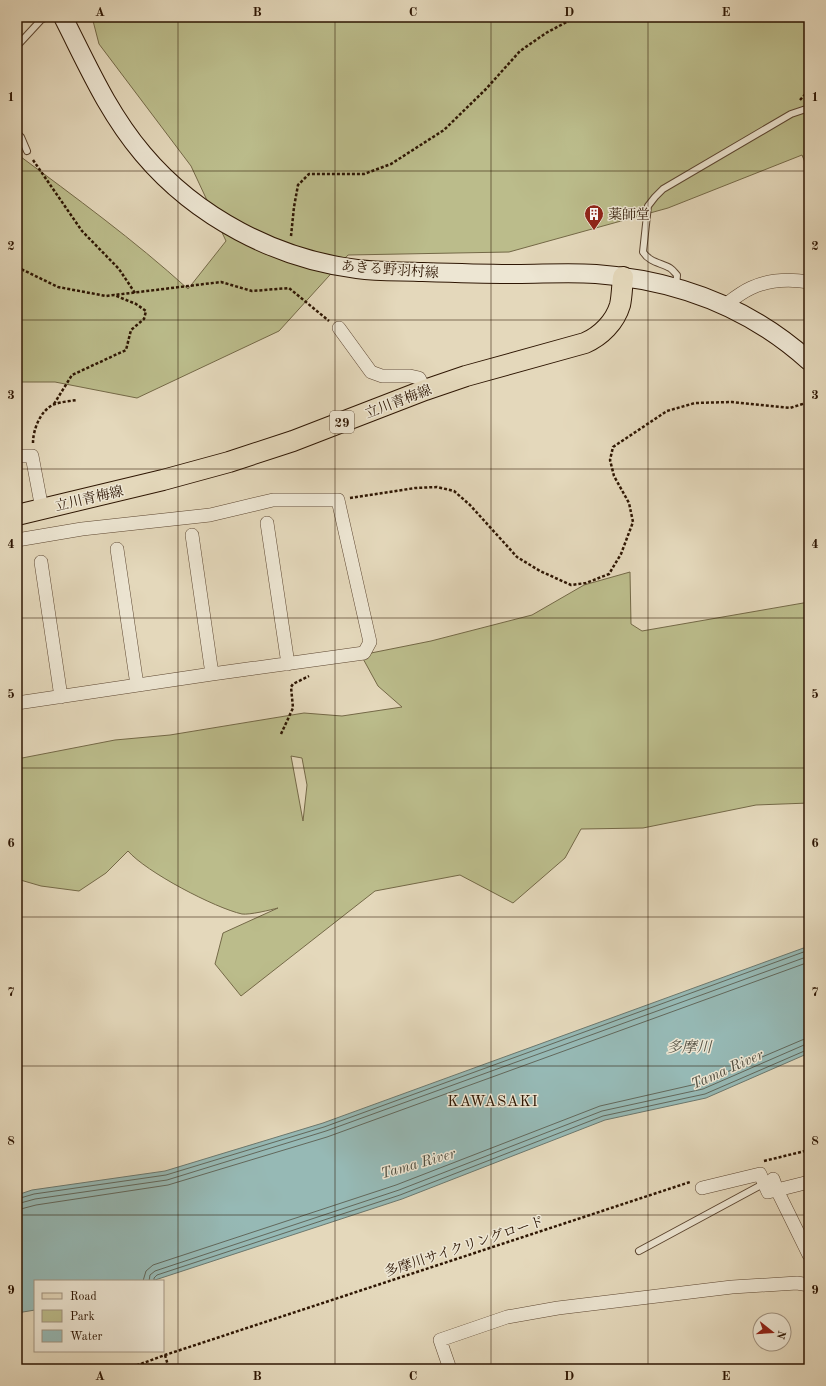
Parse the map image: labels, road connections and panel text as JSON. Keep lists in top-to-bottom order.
{
  "streets": {
    "main road": ["あきる野羽村線", "立川青梅線", "29"],
    "path": ["多摩川サイクリングロード"]
  },
  "crossings": [
    ["あきる野羽村線", "立川青梅線"]
  ],
  "districts": ["KAWASAKI"],
  "water": ["多摩川", "Tama River"],
  "places": {
    "building": ["薬師堂"]
  },
  "legend": ["Road", "Park", "Water"],
  "north": "right",
  "grid": {
    "columns": [
      "A",
      "B",
      "C",
      "D",
      "E"
    ],
    "rows": [
      "1",
      "2",
      "3",
      "4",
      "5",
      "6",
      "7",
      "8",
      "9"
    ]
  }
}
